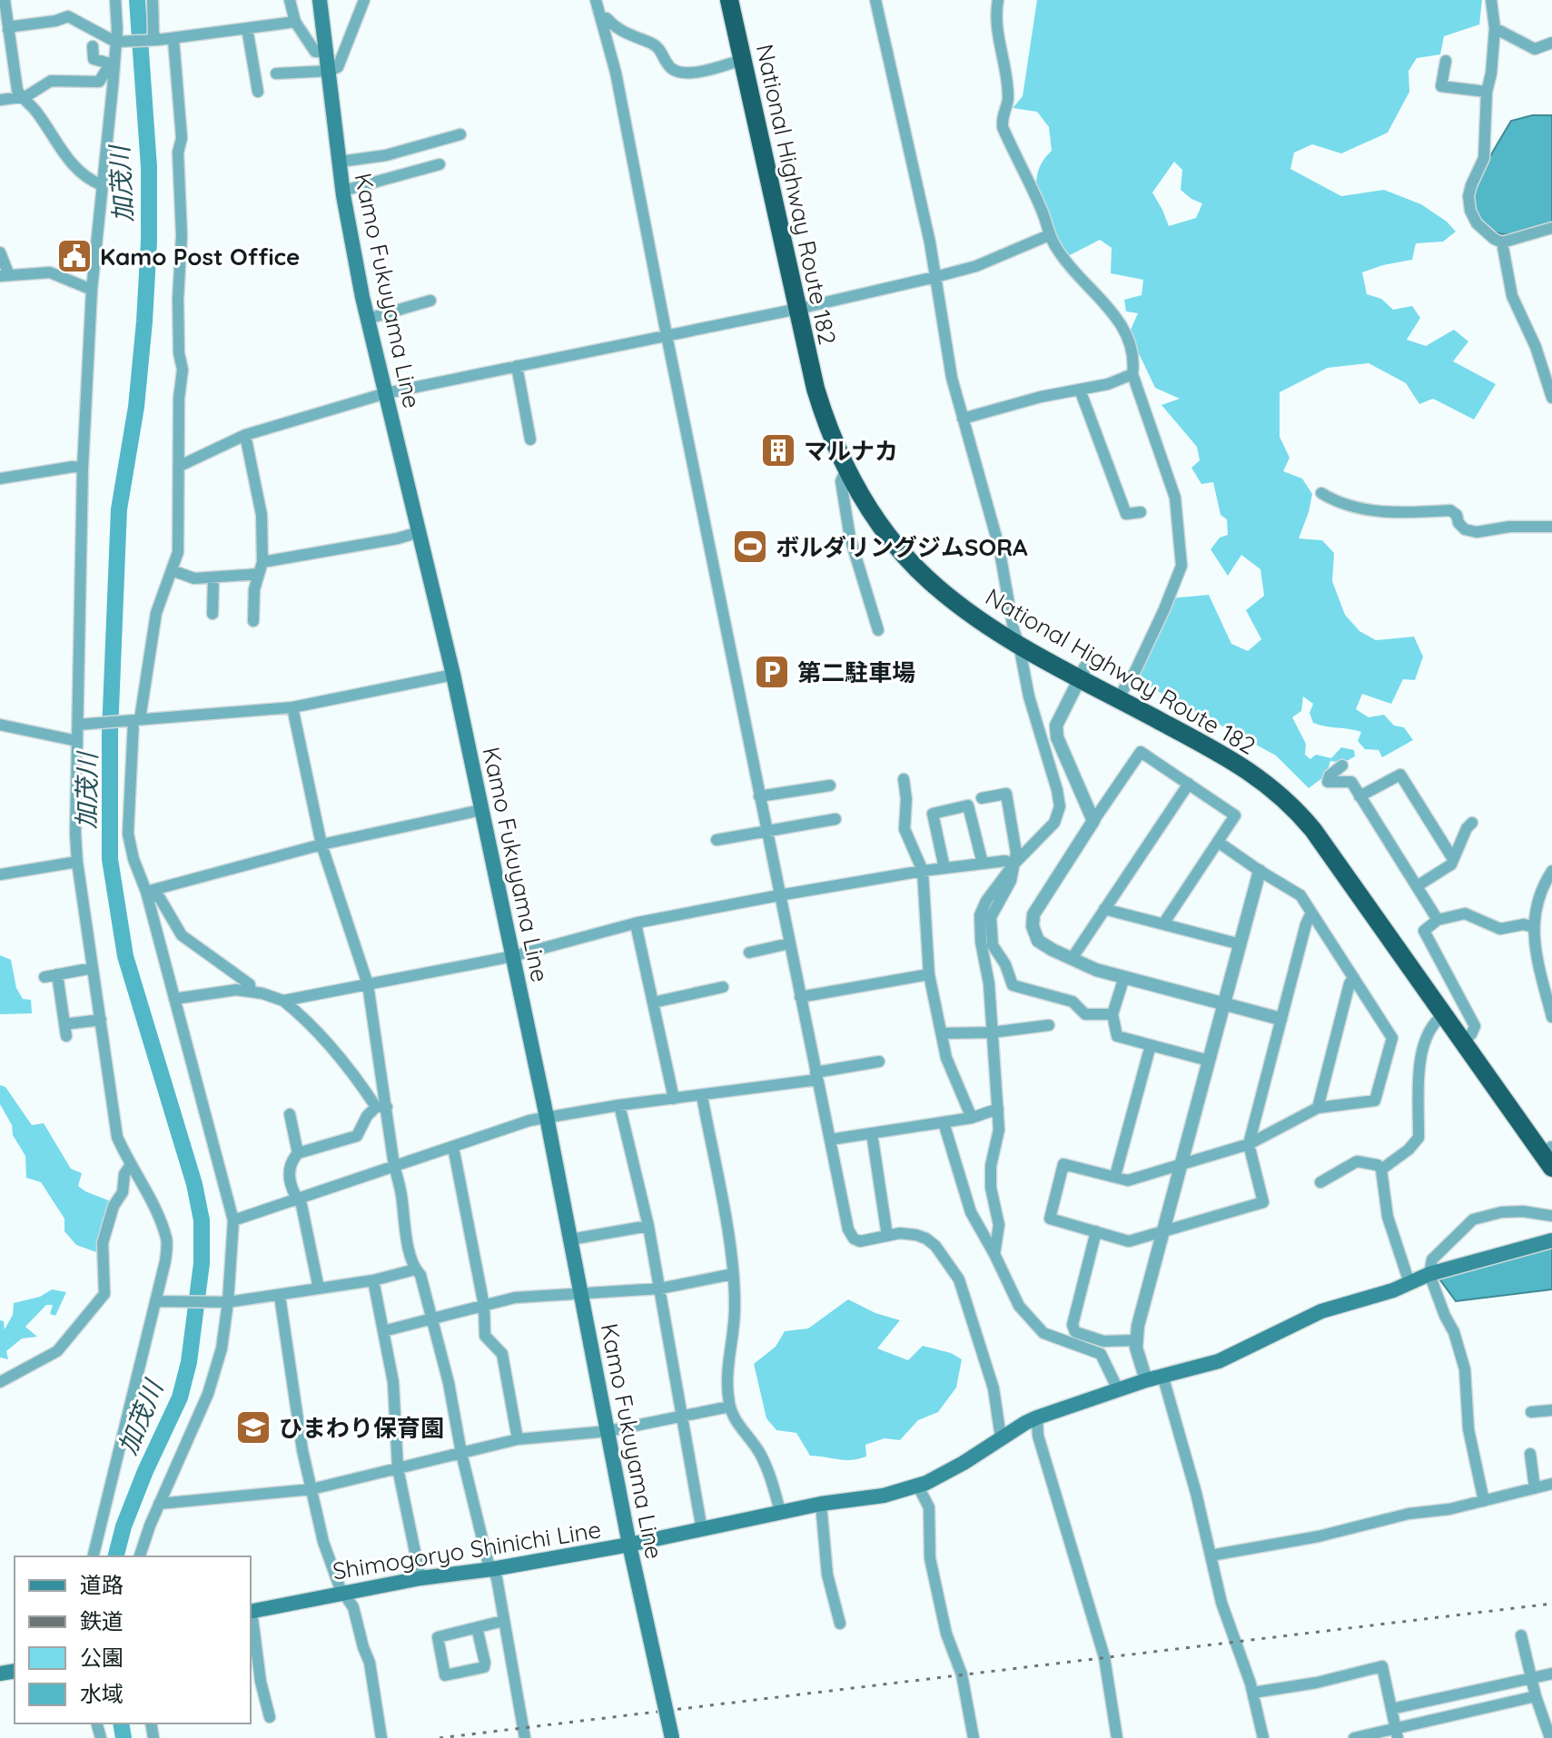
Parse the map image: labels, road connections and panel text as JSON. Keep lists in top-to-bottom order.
{
  "streets": {
    "highway": ["National Highway Route 182"],
    "main road": ["Kamo Fukuyama Line", "Shimogoryo Shinichi Line"]
  },
  "crossings": [
    ["Kamo Fukuyama Line", "Shimogoryo Shinichi Line"]
  ],
  "water": ["加茂川"],
  "places": {
    "public building": ["Kamo Post Office"],
    "building": ["マルナカ"],
    "sports": ["ボルダリングジムSORA"],
    "parking": ["第二駐車場"],
    "school or university": ["ひまわり保育園"]
  },
  "legend": [
    "道路",
    "鉄道",
    "公園",
    "水域"
  ]
}
